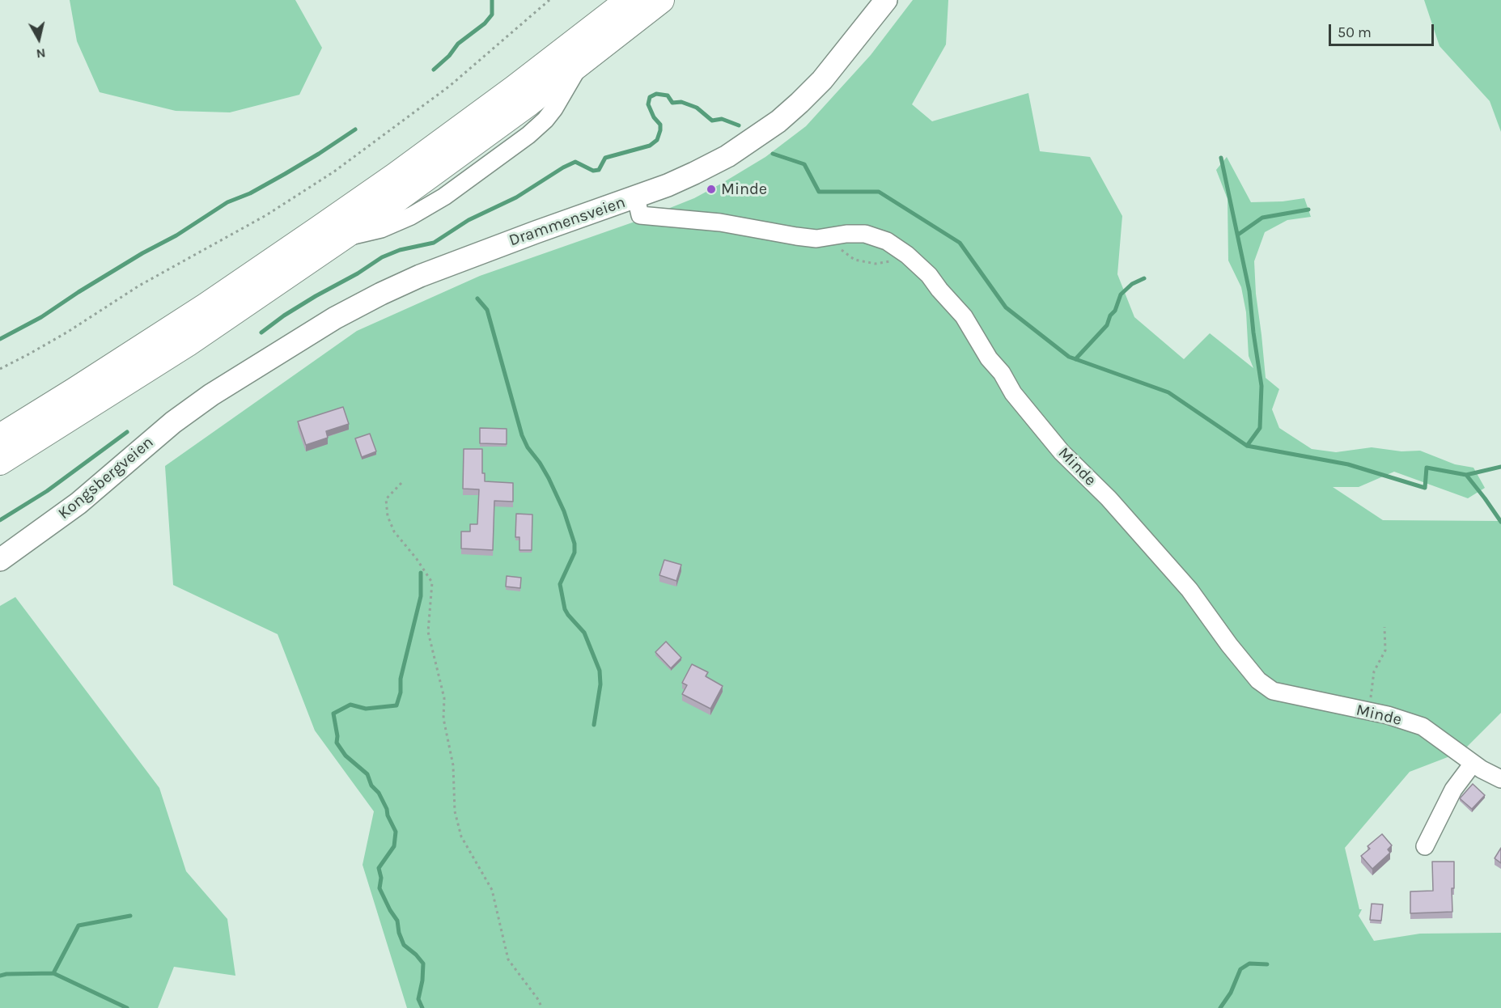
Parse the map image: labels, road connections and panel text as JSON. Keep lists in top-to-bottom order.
{
  "streets": {
    "main road": ["Drammensveien", "Kongsbergveien"],
    "street": ["Minde"]
  },
  "crossings": [
    ["Drammensveien", "Minde"],
    ["Drammensveien", "Kongsbergveien"]
  ],
  "places": ["Minde"],
  "scale_bar": "50 m",
  "north": "bottom"
}
